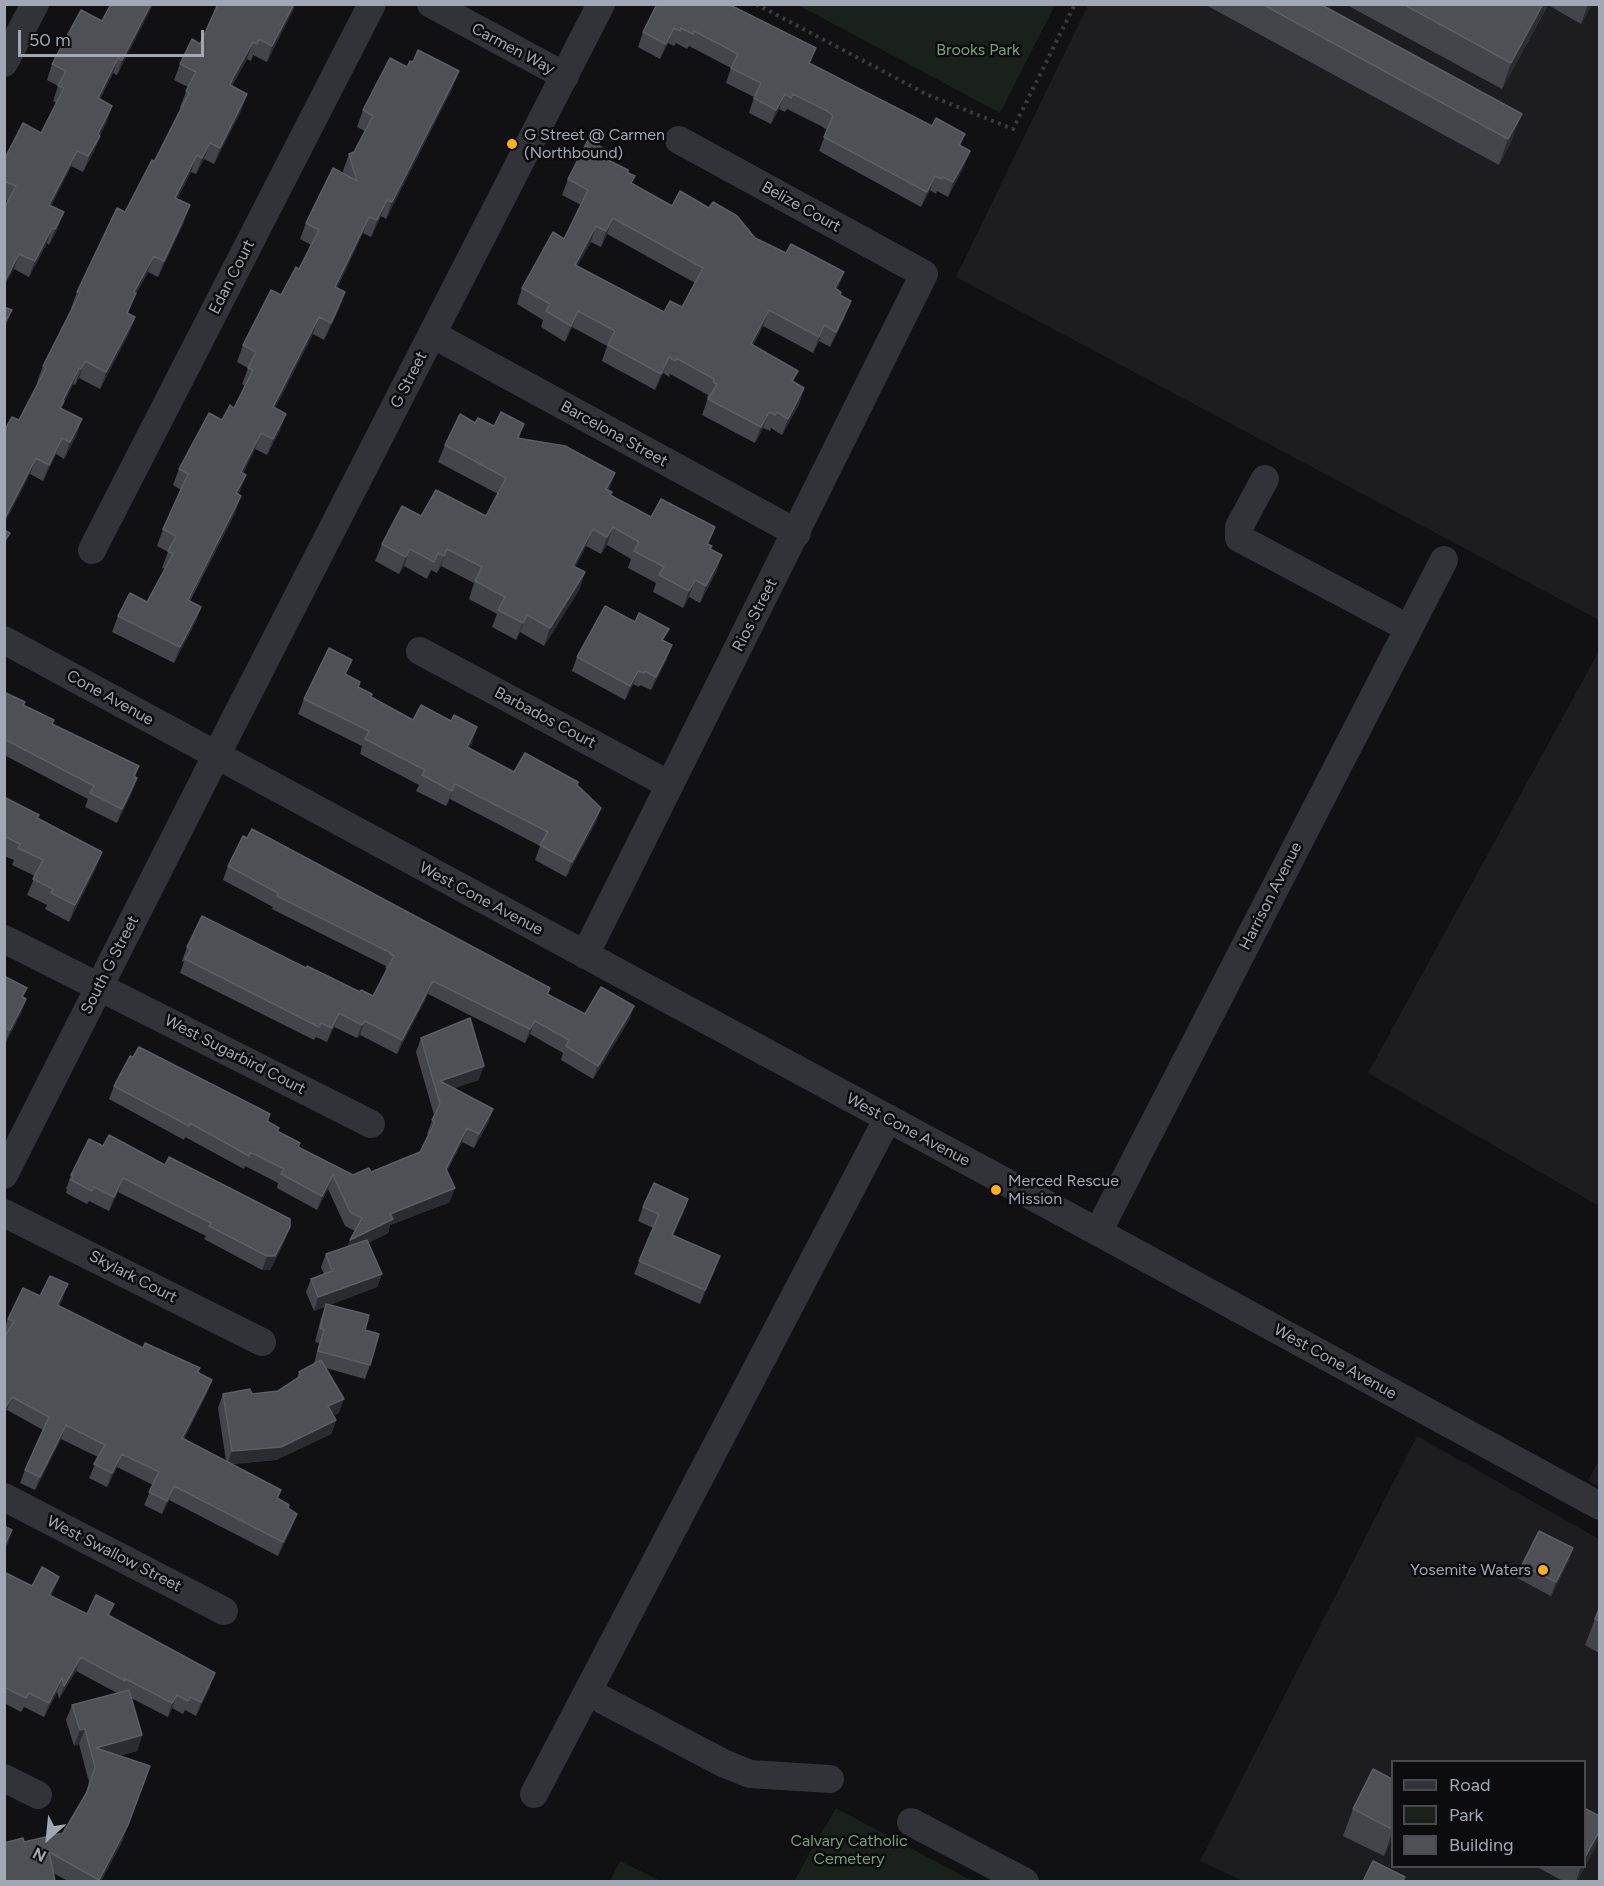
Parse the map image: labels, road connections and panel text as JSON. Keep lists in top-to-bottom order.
{
  "streets": {
    "street": [
      "Carmen Way",
      "Belize Court",
      "Edan Court",
      "G Street",
      "Barcelona Street",
      "Rios Street",
      "Cone Avenue",
      "Barbados Court",
      "Harrison Avenue",
      "West Cone Avenue",
      "South G Street",
      "West Sugarbird Court",
      "Skylark Court",
      "West Swallow Street"
    ]
  },
  "crossings": [
    ["Carmen Way", "G Street"],
    ["Belize Court", "Rios Street"],
    ["G Street", "Barcelona Street"],
    ["G Street", "Cone Avenue"],
    ["G Street", "West Cone Avenue"],
    ["G Street", "South G Street"],
    ["Barcelona Street", "Rios Street"],
    ["Rios Street", "Barbados Court"],
    ["Rios Street", "West Cone Avenue"],
    ["Cone Avenue", "West Cone Avenue"],
    ["Cone Avenue", "South G Street"],
    ["Harrison Avenue", "West Cone Avenue"],
    ["West Cone Avenue", "South G Street"],
    ["South G Street", "West Sugarbird Court"]
  ],
  "parks": ["Brooks Park", "Calvary Catholic Cemetery"],
  "places": ["G Street @ Carmen (Northbound)", "Merced Rescue Mission", "Yosemite Waters"],
  "legend": ["Road", "Park", "Building"],
  "scale_bar": "50 m",
  "north": "bottom left"
}
